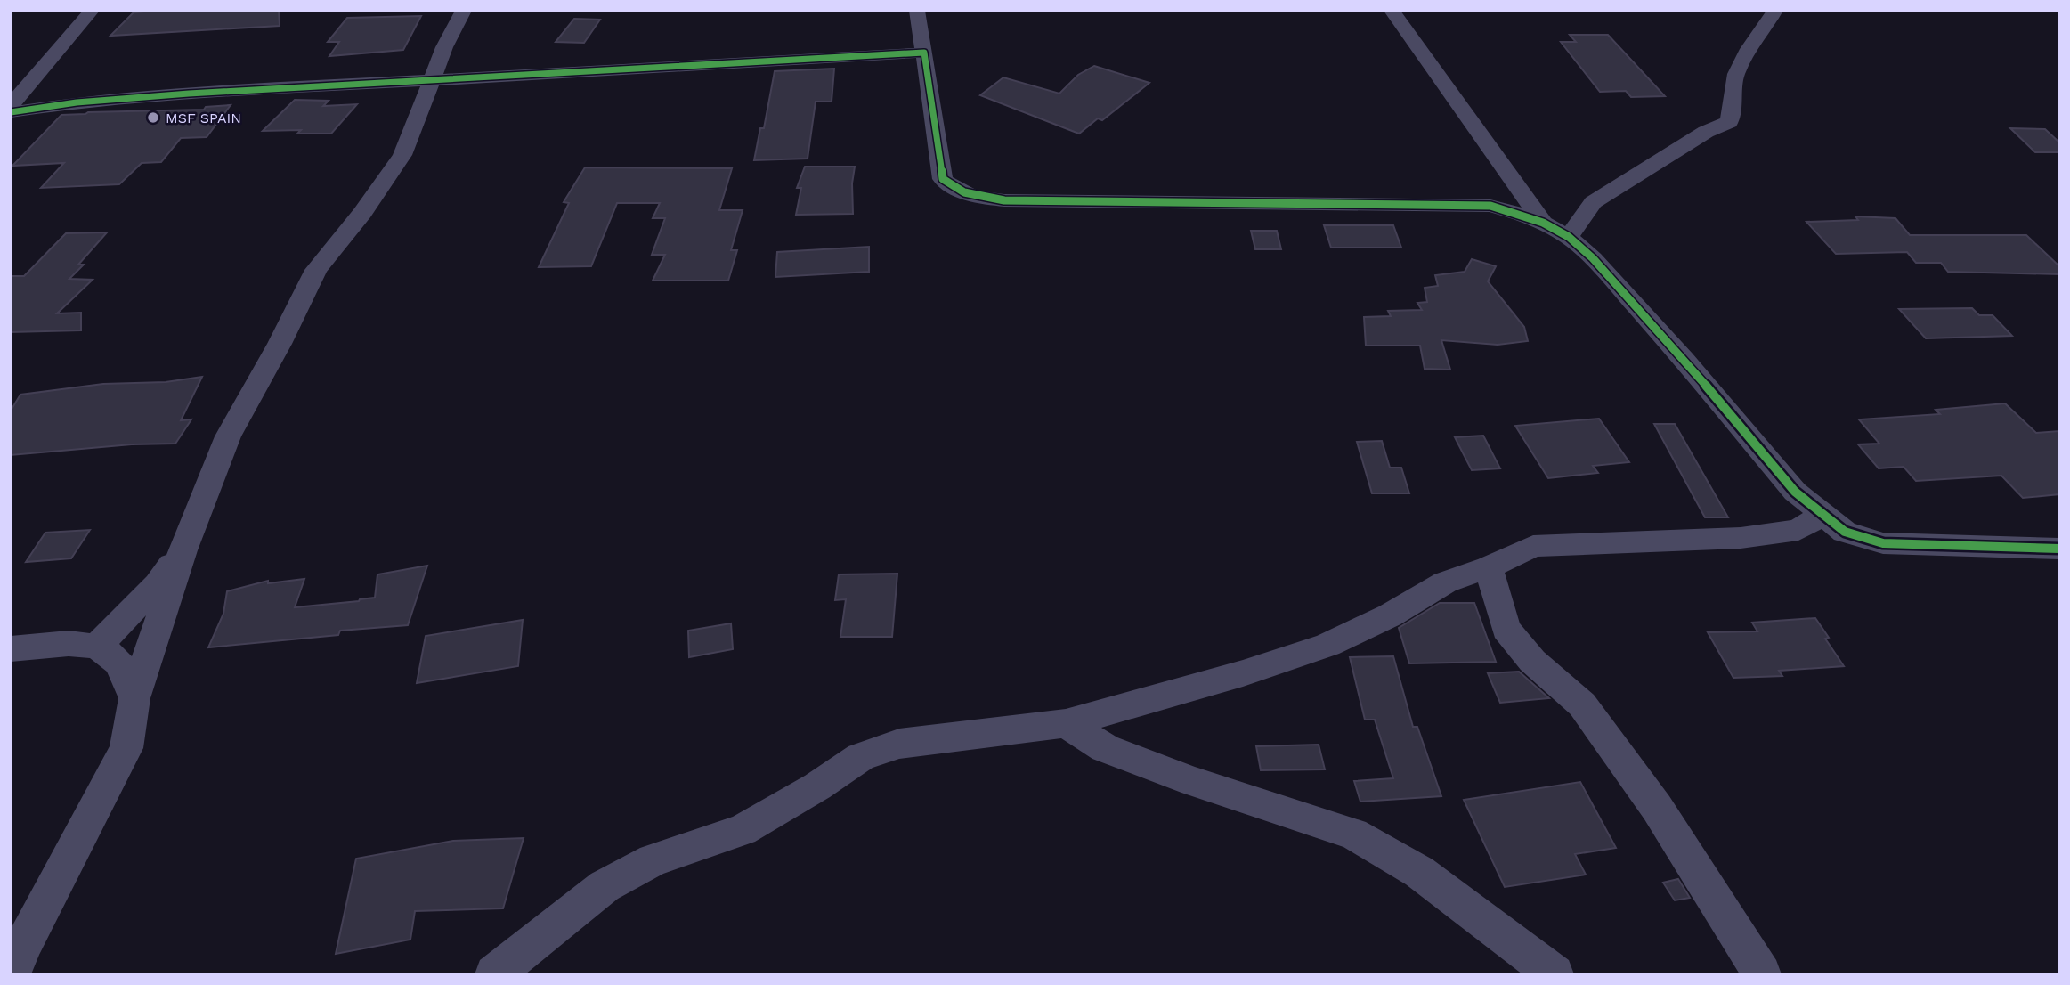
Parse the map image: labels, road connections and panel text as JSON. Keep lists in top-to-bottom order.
{
  "places": ["MSF SPAIN"]
}
